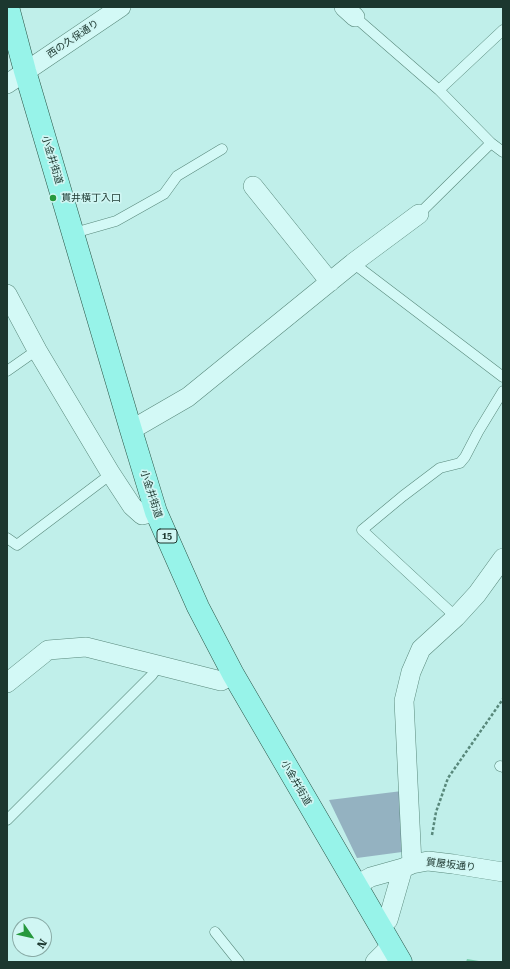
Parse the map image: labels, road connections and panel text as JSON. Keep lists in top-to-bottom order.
{
  "streets": {
    "main road": ["小金井街道", "15"],
    "street": ["西の久保通り", "質屋坂通り"]
  },
  "crossings": [
    ["西の久保通り", "小金井街道"],
    ["小金井街道", "質屋坂通り"]
  ],
  "places": ["貫井横丁入口"],
  "north": "bottom right"
}
